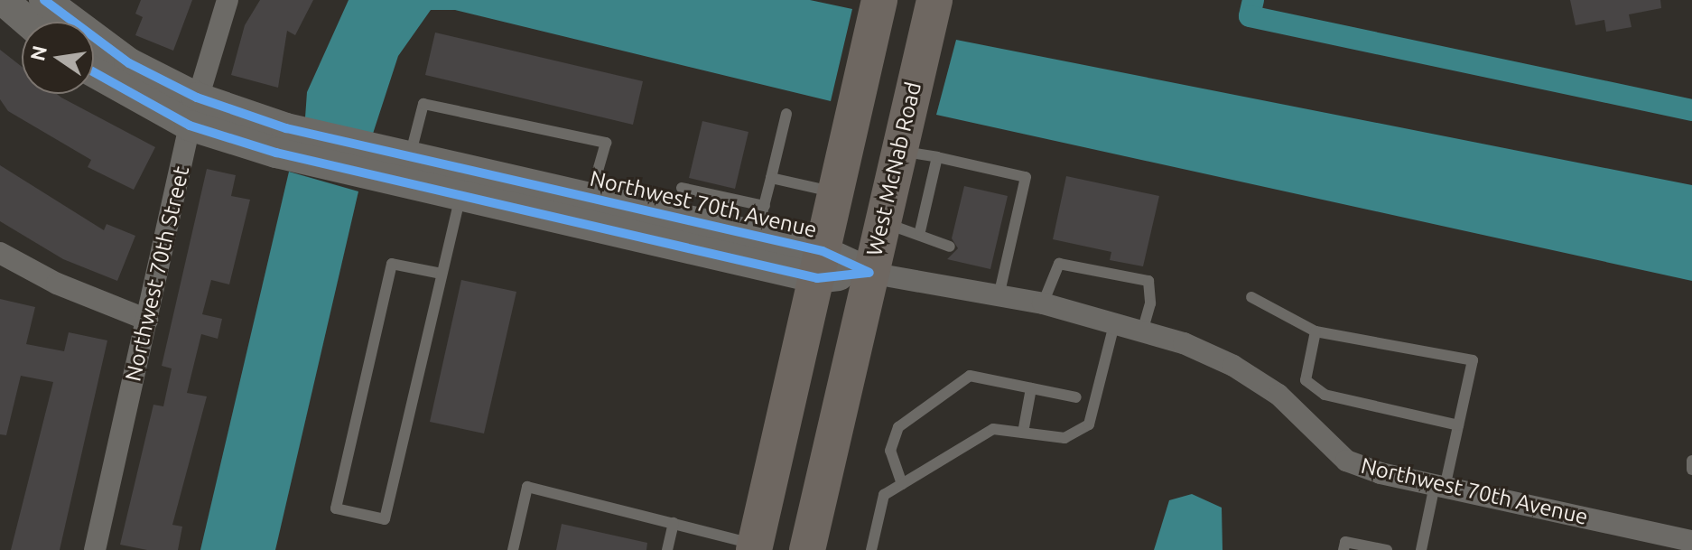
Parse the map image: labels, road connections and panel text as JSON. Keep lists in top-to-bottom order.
{
  "streets": {
    "main road": ["West McNab Road"],
    "street": ["Northwest 70th Avenue", "Northwest 70th Street"]
  },
  "crossings": [
    ["West McNab Road", "Northwest 70th Avenue"],
    ["Northwest 70th Avenue", "Northwest 70th Street"]
  ],
  "north": "left"
}
